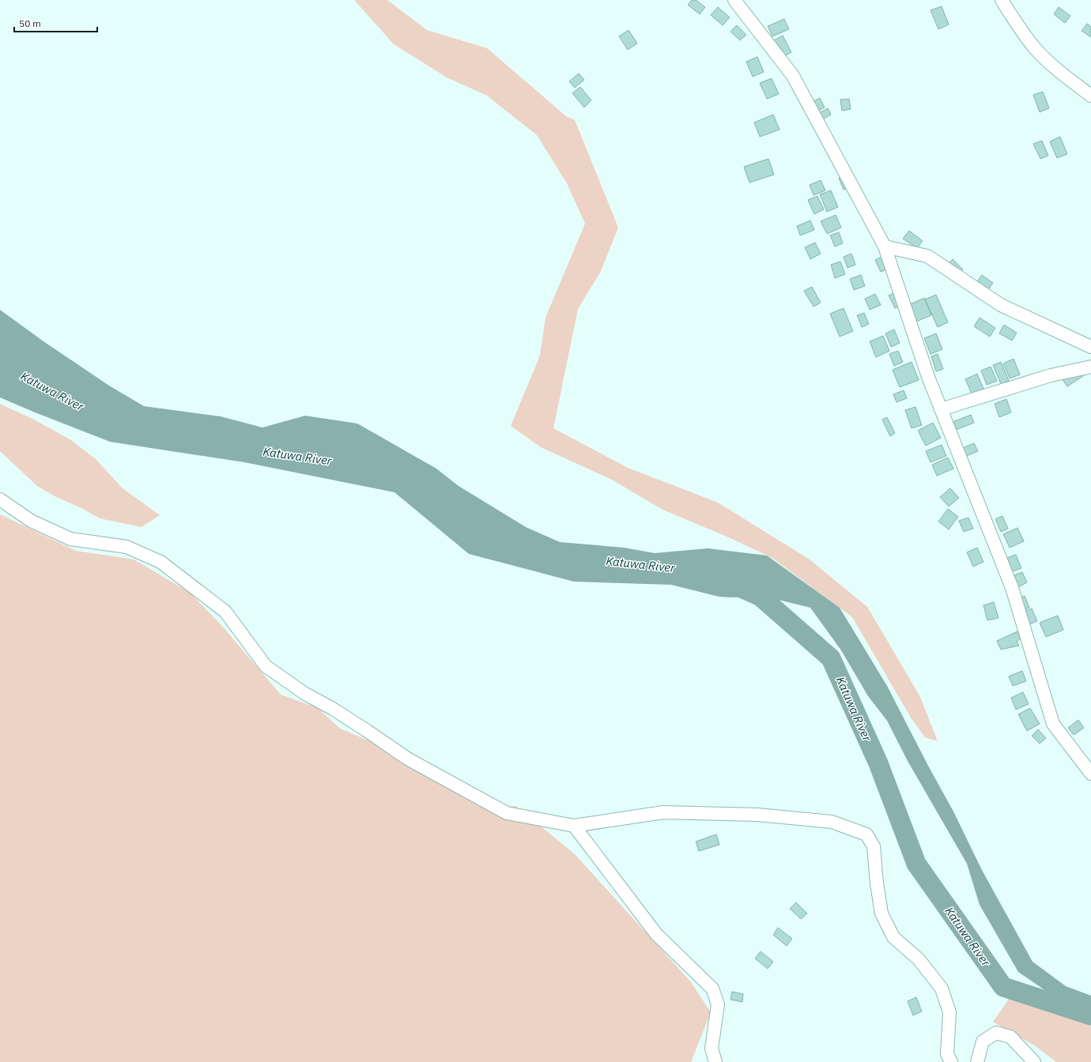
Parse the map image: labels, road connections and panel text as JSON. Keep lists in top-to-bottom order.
{
  "water": ["Katuwa River"],
  "scale_bar": "50 m"
}
